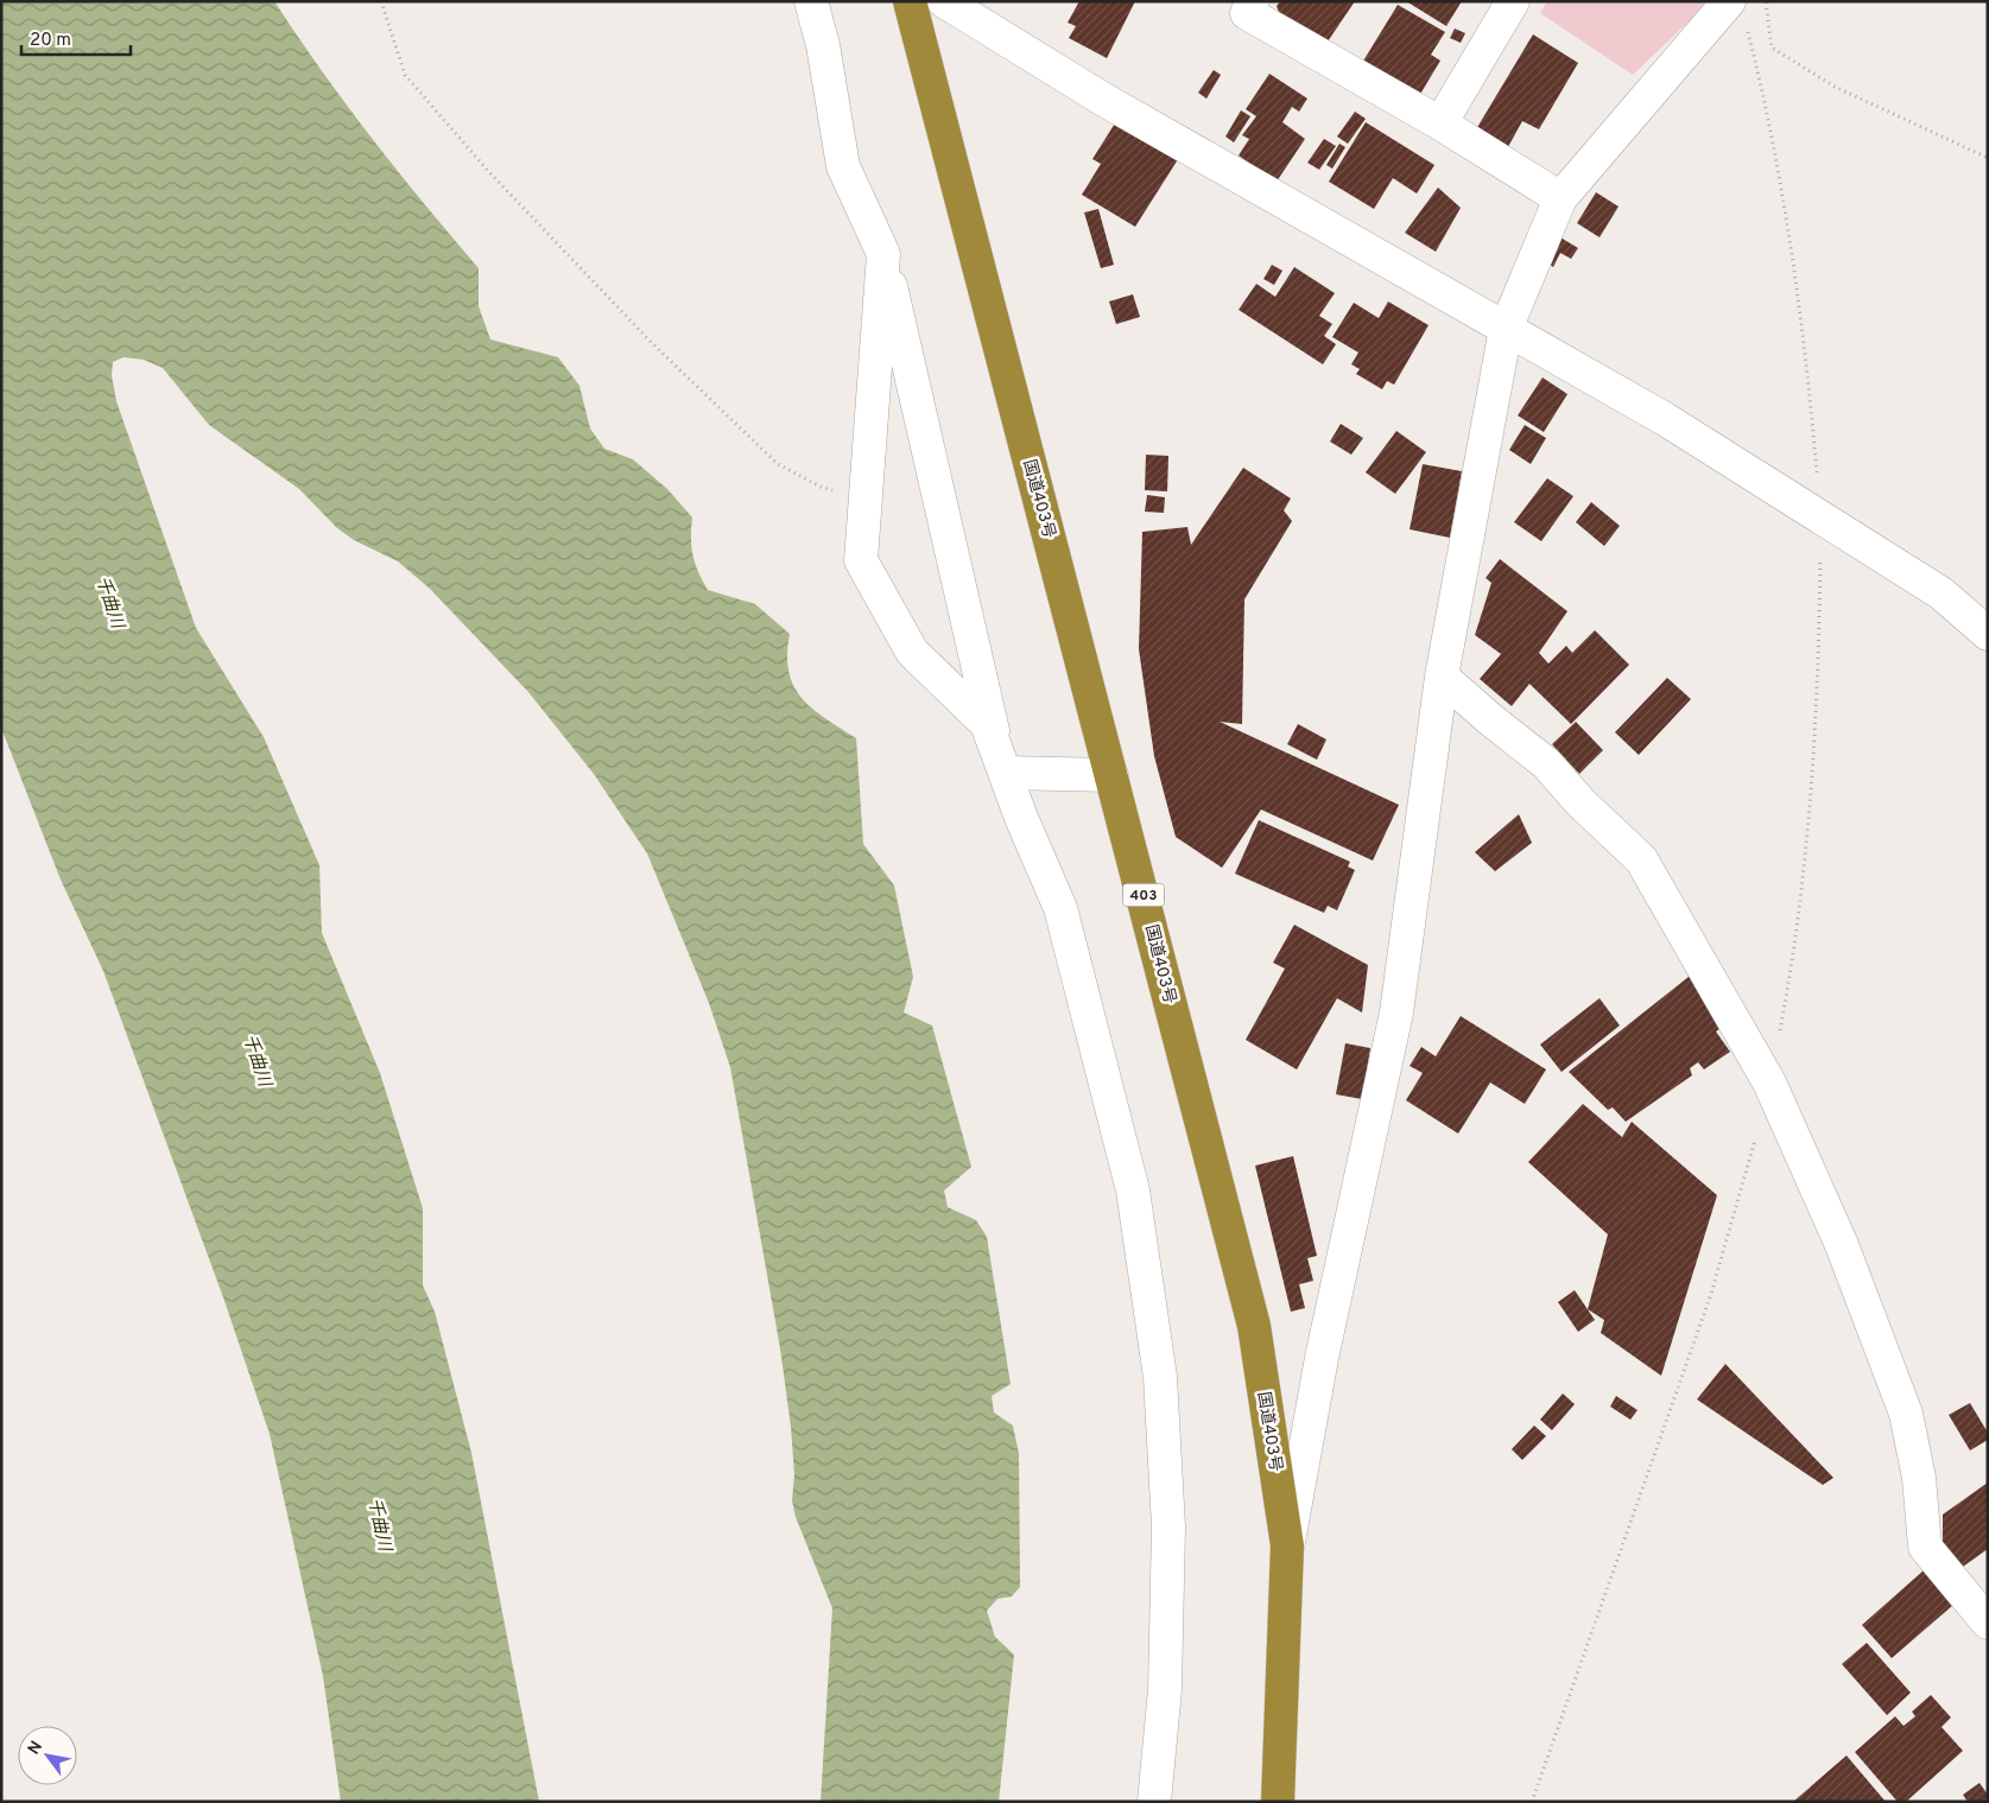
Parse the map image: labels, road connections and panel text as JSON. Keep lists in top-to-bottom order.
{
  "streets": {
    "highway": ["国道403号", "403"]
  },
  "water": ["千曲川"],
  "scale_bar": "20 m",
  "north": "top left"
}
